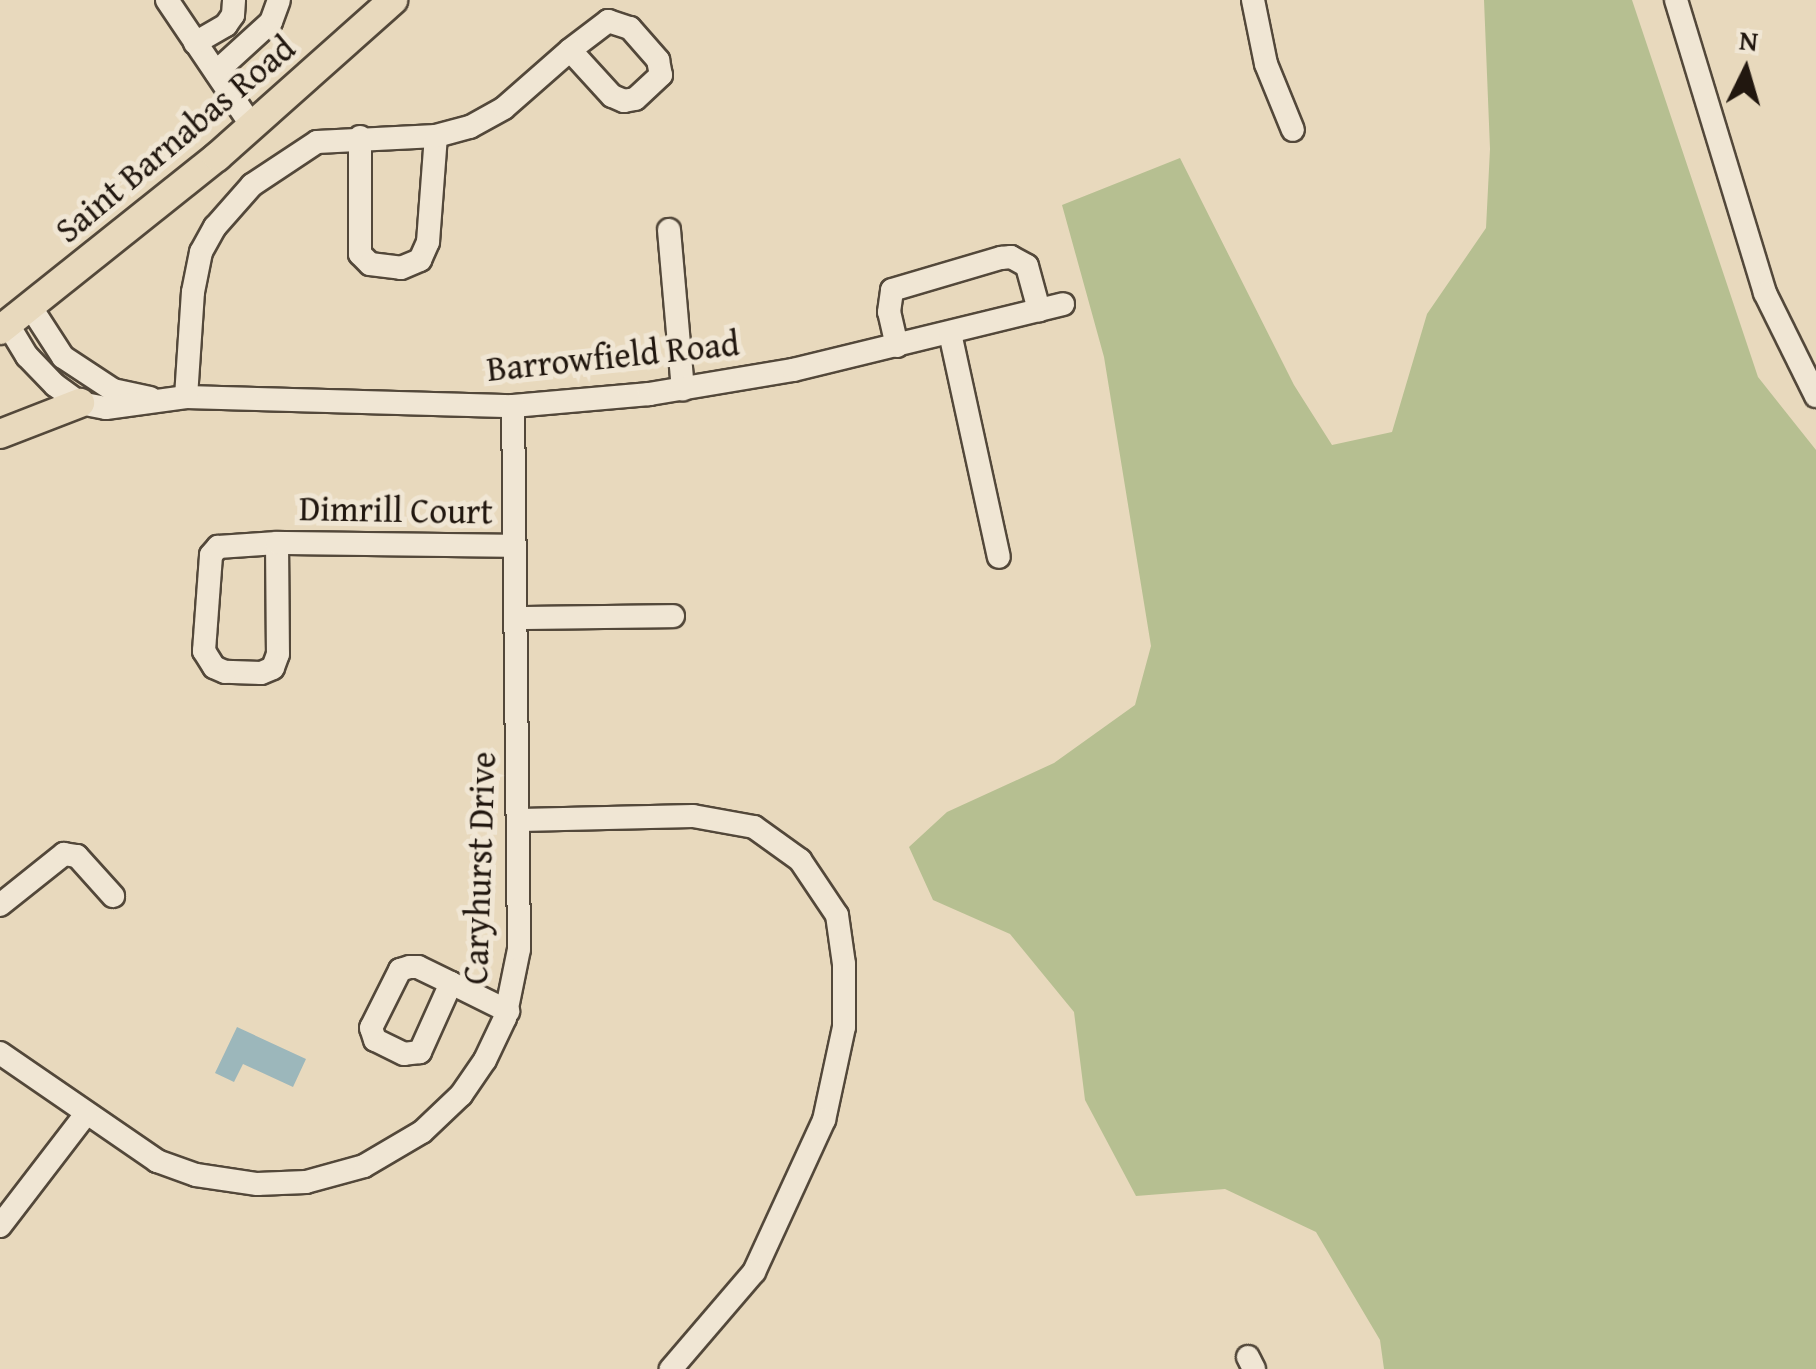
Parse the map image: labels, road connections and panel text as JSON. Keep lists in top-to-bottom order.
{
  "streets": {
    "main road": ["Saint Barnabas Road"],
    "street": ["Barrowfield Road", "Dimrill Court", "Caryhurst Drive"]
  },
  "crossings": [
    ["Saint Barnabas Road", "Barrowfield Road"],
    ["Barrowfield Road", "Caryhurst Drive"],
    ["Dimrill Court", "Caryhurst Drive"]
  ],
  "north": "top"
}
